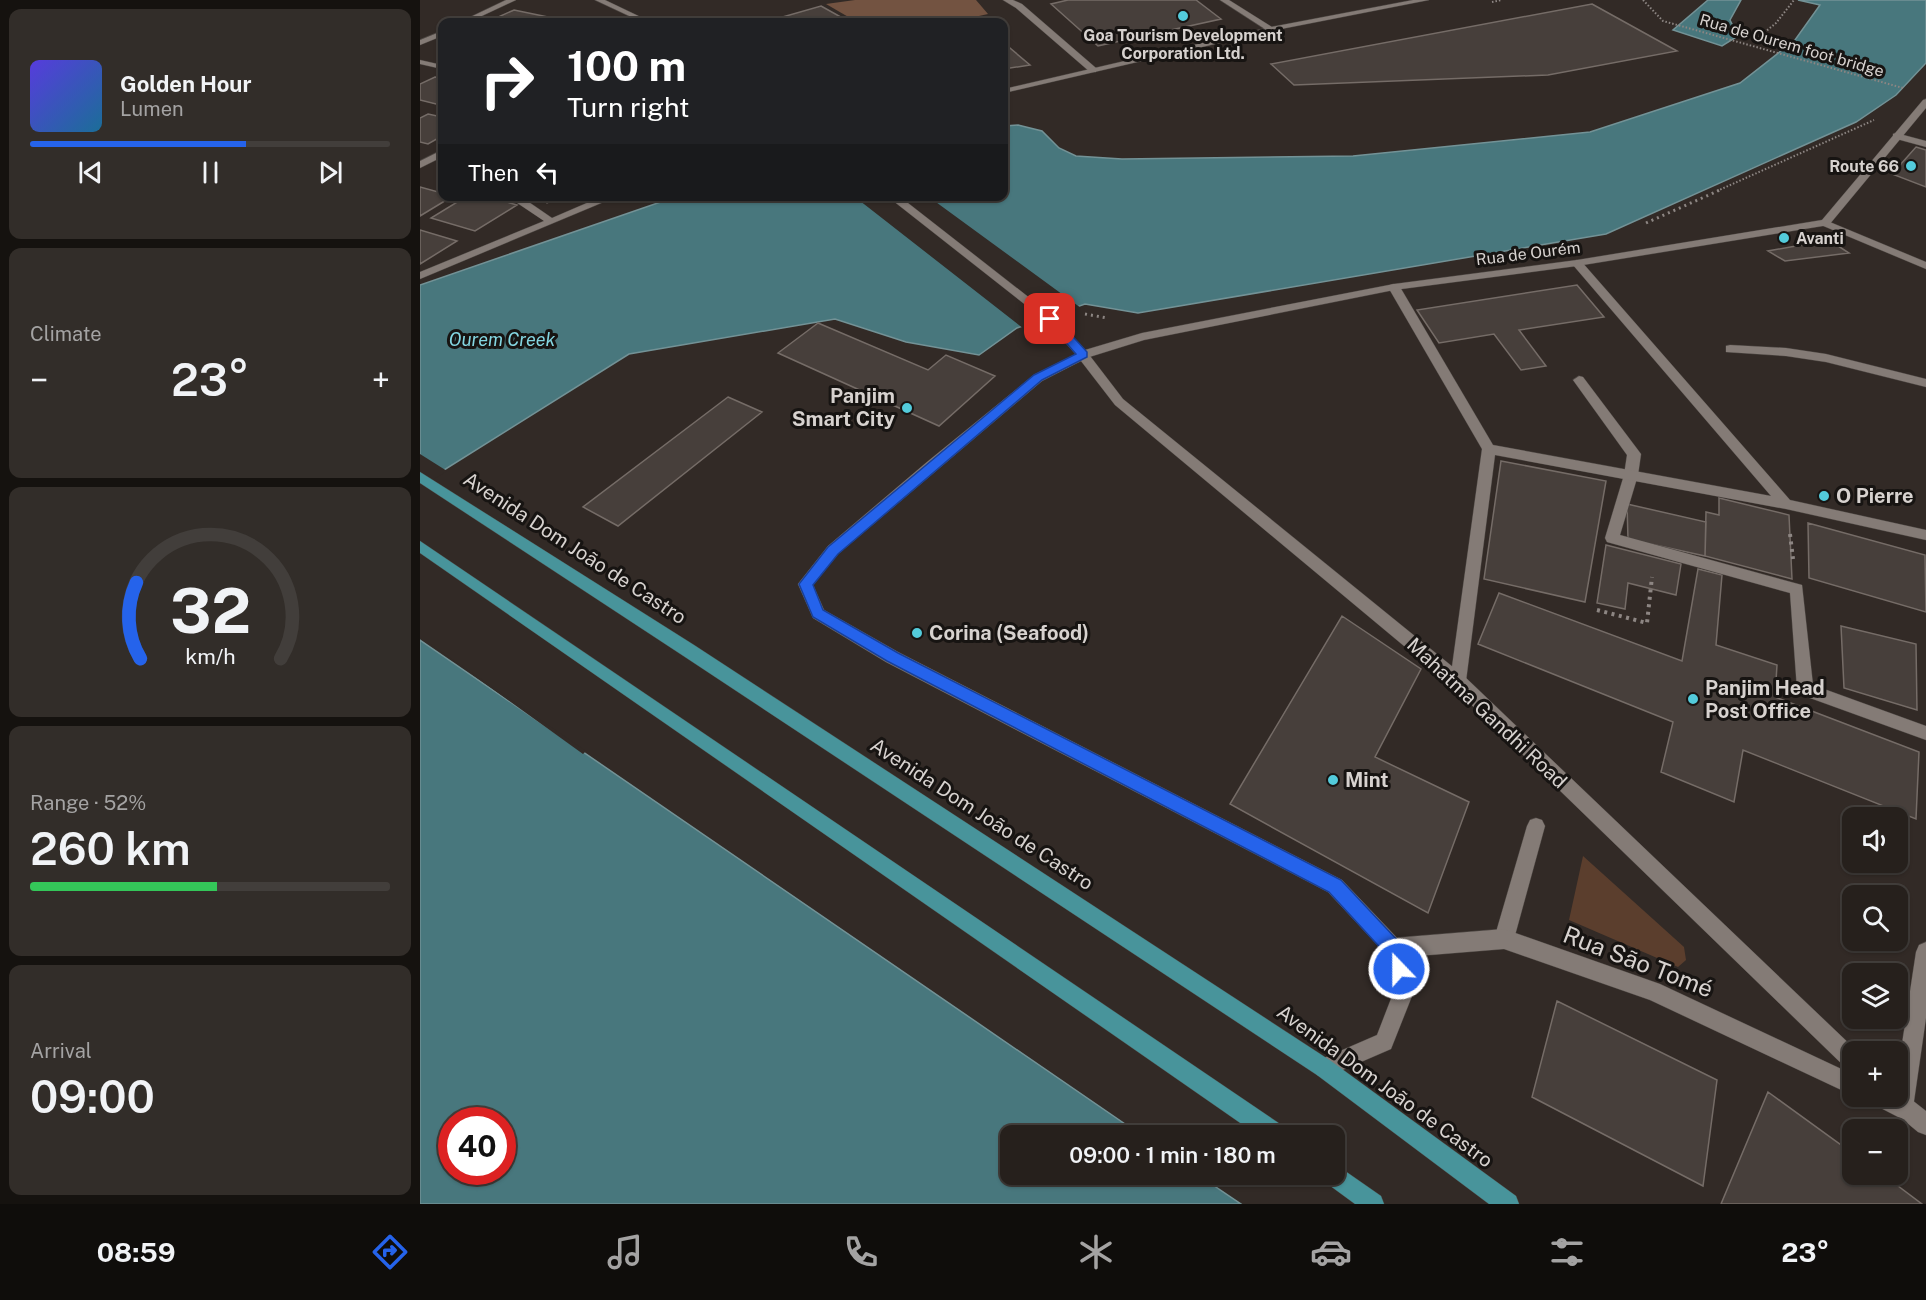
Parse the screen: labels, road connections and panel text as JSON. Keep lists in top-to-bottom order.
{
  "streets": {
    "main road": ["Avenida Dom João de Castro"],
    "street": ["Rua de Ourém", "Mahatma Gandhi Road", "Rua São Tomé"],
    "path": ["Rua de Ourem foot bridge"]
  },
  "crossings": [
    ["Rua de Ourém", "Mahatma Gandhi Road"],
    ["Rua de Ourém", "Rua São Tomé"]
  ],
  "water": ["Ourem Creek"],
  "places": [
    "Goa Tourism Development Corporation Ltd.",
    "Route 66",
    "Avanti",
    "Panjim Smart City",
    "O Pierre",
    "Corina (Seafood)",
    "Panjim Head Post Office",
    "Mint"
  ],
  "page": {
    "turn": ["100 m", "Turn right"],
    "song": ["Golden Hour", "Lumen"],
    "then": "Then",
    "tile": [
      "Climate",
      ["Range · 52%", "260 km"],
      ["Arrival", "09:00"]
    ],
    "heat": ["−", "23°", "+"],
    "map_buttons": ["+", "−"],
    "limit": "40",
    "trip": "09:00 · 1 min · 180 m",
    "tabs": ["08:59", "23°"],
    "gauge": ["32", "km/h"]
  }
}
